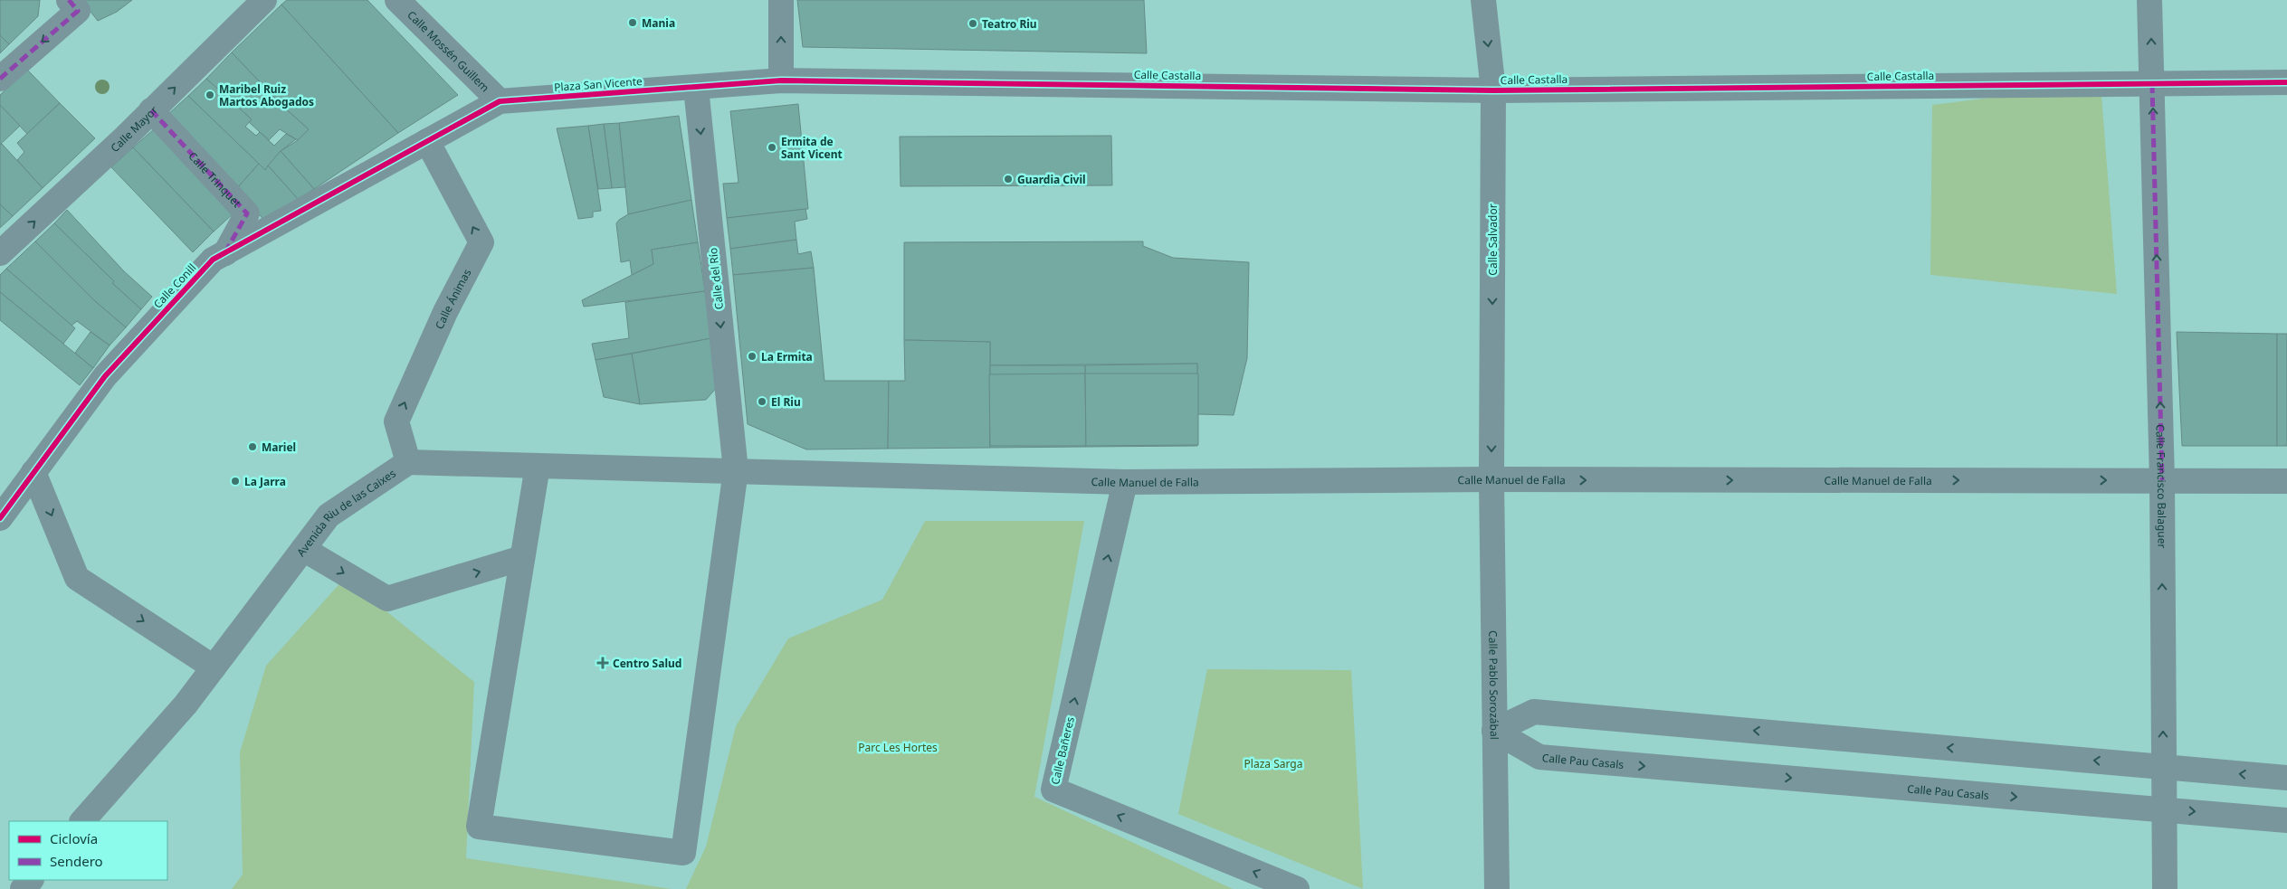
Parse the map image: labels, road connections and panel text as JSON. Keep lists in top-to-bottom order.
{
  "streets": {
    "street": [
      "Calle Mossén Guillem",
      "Calle Castalla",
      "Plaza San Vicente",
      "Calle Mayor",
      "Calle Trinquet",
      "Calle Salvador",
      "Calle del Río",
      "Calle Conill",
      "Calle Ánimas",
      "Calle Manuel de Falla",
      "Calle Francisco Balaguer",
      "Avenida Riu de las Caixes",
      "Calle Pablo Sorozábal",
      "Calle Bañeres",
      "Calle Pau Casals"
    ]
  },
  "crossings": [
    ["Calle Mossén Guillem", "Plaza San Vicente"],
    ["Calle Castalla", "Plaza San Vicente"],
    ["Calle Castalla", "Calle Salvador"],
    ["Calle Castalla", "Calle Francisco Balaguer"],
    ["Plaza San Vicente", "Calle del Río"],
    ["Plaza San Vicente", "Calle Conill"],
    ["Plaza San Vicente", "Calle Ánimas"],
    ["Calle Mayor", "Calle Trinquet"],
    ["Calle Trinquet", "Calle Conill"],
    ["Calle Salvador", "Calle Manuel de Falla"],
    ["Calle Salvador", "Calle Pablo Sorozábal"],
    ["Calle del Río", "Calle Manuel de Falla"],
    ["Calle del Río", "Avenida Riu de las Caixes"],
    ["Calle Conill", "Calle Ánimas"],
    ["Calle Ánimas", "Avenida Riu de las Caixes"],
    ["Calle Manuel de Falla", "Calle Francisco Balaguer"],
    ["Calle Manuel de Falla", "Avenida Riu de las Caixes"],
    ["Calle Manuel de Falla", "Calle Pablo Sorozábal"],
    ["Calle Manuel de Falla", "Calle Bañeres"],
    ["Calle Francisco Balaguer", "Calle Pau Casals"],
    ["Calle Pablo Sorozábal", "Calle Pau Casals"]
  ],
  "one_way": [
    "Calle Mayor",
    "Calle Salvador",
    "Calle Ánimas",
    "Calle Manuel de Falla",
    "Calle Francisco Balaguer"
  ],
  "parks": ["Parc Les Hortes", "Plaza Sarga"],
  "places": {
    "other": [
      "Mania",
      "Teatro Riu",
      "Maribel Ruiz Martos Abogados",
      "Ermita de Sant Vicent",
      "Guardia Civil",
      "La Ermita",
      "El Riu",
      "Mariel",
      "La Jarra"
    ],
    "health": ["Centro Salud"]
  },
  "legend": ["Ciclovía", "Sendero"]
}
